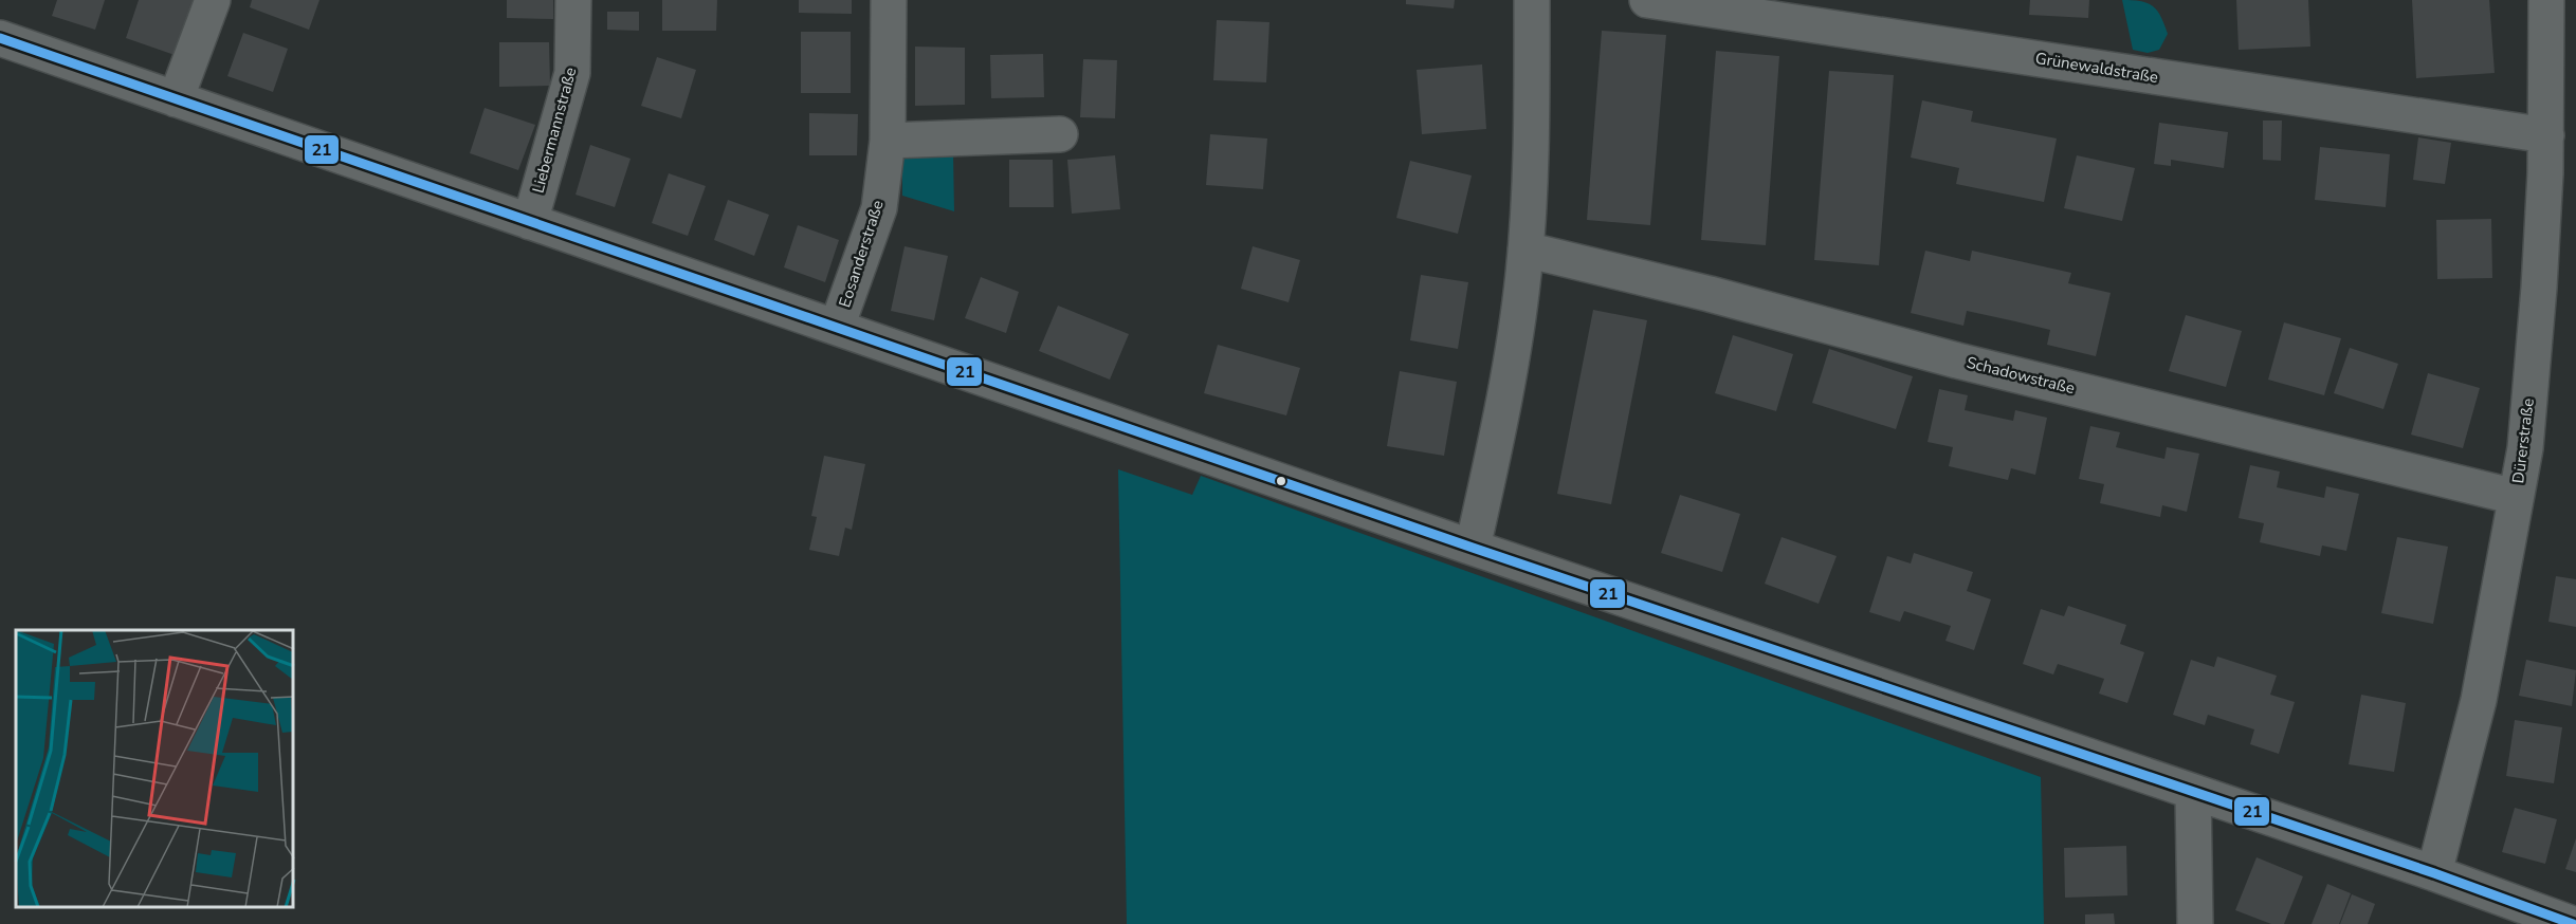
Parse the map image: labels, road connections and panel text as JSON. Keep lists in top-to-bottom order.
{
  "streets": {
    "street": [
      "Grünewaldstraße",
      "Liebermannstraße",
      "Eosanderstraße",
      "Schadowstraße",
      "Dürerstraße"
    ]
  },
  "crossings": [
    ["Grünewaldstraße", "Dürerstraße"],
    ["Schadowstraße", "Dürerstraße"]
  ],
  "lines": ["transit line 21"]
}
